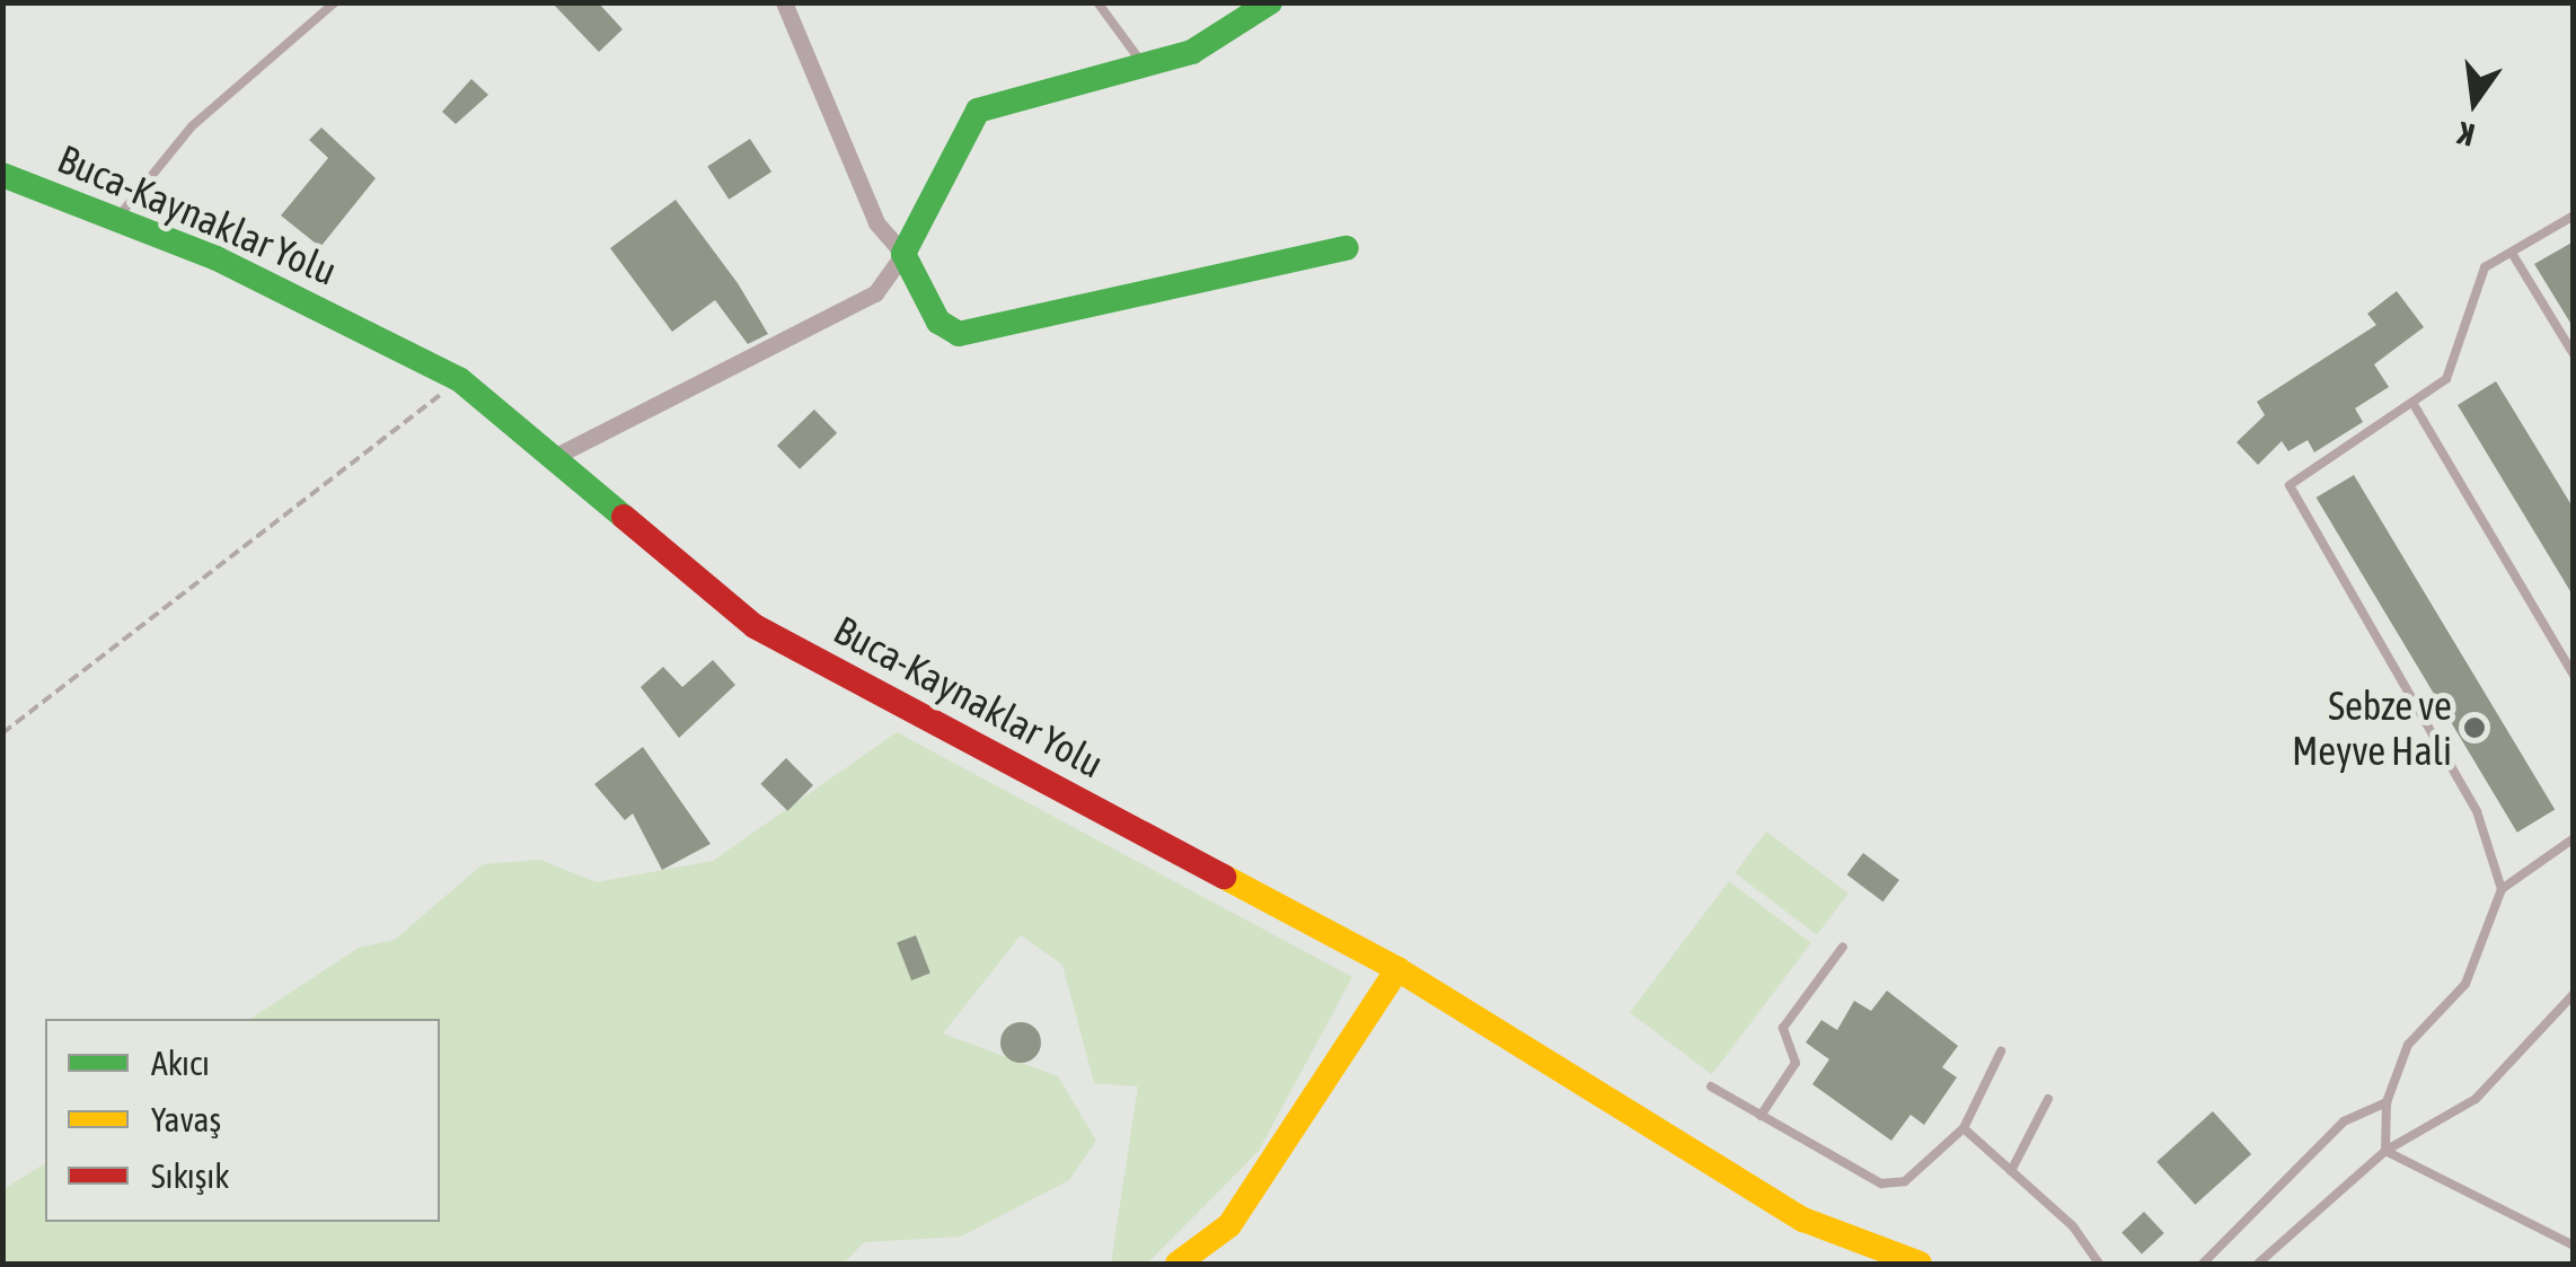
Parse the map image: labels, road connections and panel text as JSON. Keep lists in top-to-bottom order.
{
  "streets": {
    "street": ["Buca-Kaynaklar Yolu"]
  },
  "places": ["Sebze ve Meyve Hali"],
  "legend": ["Akıcı", "Yavaş", "Sıkışık"],
  "north": "bottom"
}
